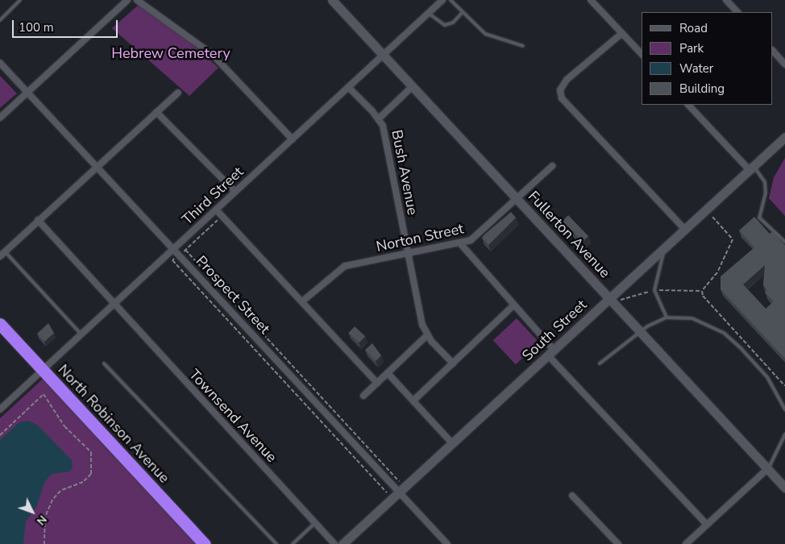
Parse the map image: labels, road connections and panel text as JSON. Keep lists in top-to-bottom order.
{
  "streets": {
    "highway": ["North Robinson Avenue"],
    "street": [
      "Bush Avenue",
      "Third Street",
      "Fullerton Avenue",
      "Norton Street",
      "Prospect Street",
      "South Street",
      "Townsend Avenue"
    ]
  },
  "crossings": [
    ["Bush Avenue", "Third Street"],
    ["Bush Avenue", "Fullerton Avenue"],
    ["Bush Avenue", "Norton Street"],
    ["Third Street", "Fullerton Avenue"],
    ["Third Street", "Prospect Street"],
    ["Third Street", "Townsend Avenue"],
    ["Third Street", "North Robinson Avenue"],
    ["Fullerton Avenue", "Norton Street"],
    ["Fullerton Avenue", "South Street"],
    ["Prospect Street", "South Street"]
  ],
  "parks": ["Hebrew Cemetery"],
  "legend": [
    "Road",
    "Park",
    "Water",
    "Building"
  ],
  "scale_bar": "100 m",
  "north": "bottom right"
}
